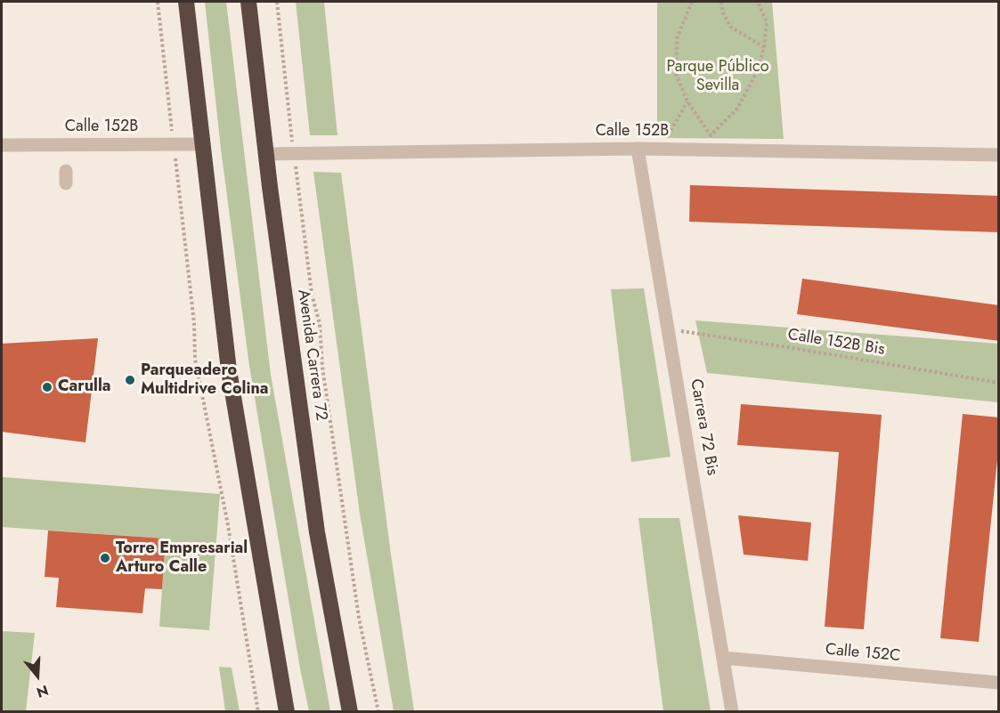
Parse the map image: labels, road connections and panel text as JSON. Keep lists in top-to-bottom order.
{
  "streets": {
    "highway": ["Avenida Carrera 72"],
    "street": ["Calle 152B", "Carrera 72 Bis", "Calle 152C"],
    "path": ["Calle 152B Bis"]
  },
  "crossings": [
    ["Calle 152B", "Avenida Carrera 72"],
    ["Calle 152B", "Carrera 72 Bis"],
    ["Calle 152B Bis", "Carrera 72 Bis"],
    ["Carrera 72 Bis", "Calle 152C"]
  ],
  "parks": ["Parque Público Sevilla"],
  "places": ["Parqueadero Multidrive Colina", "Carulla", "Torre Empresarial Arturo Calle"],
  "north": "bottom"
}
